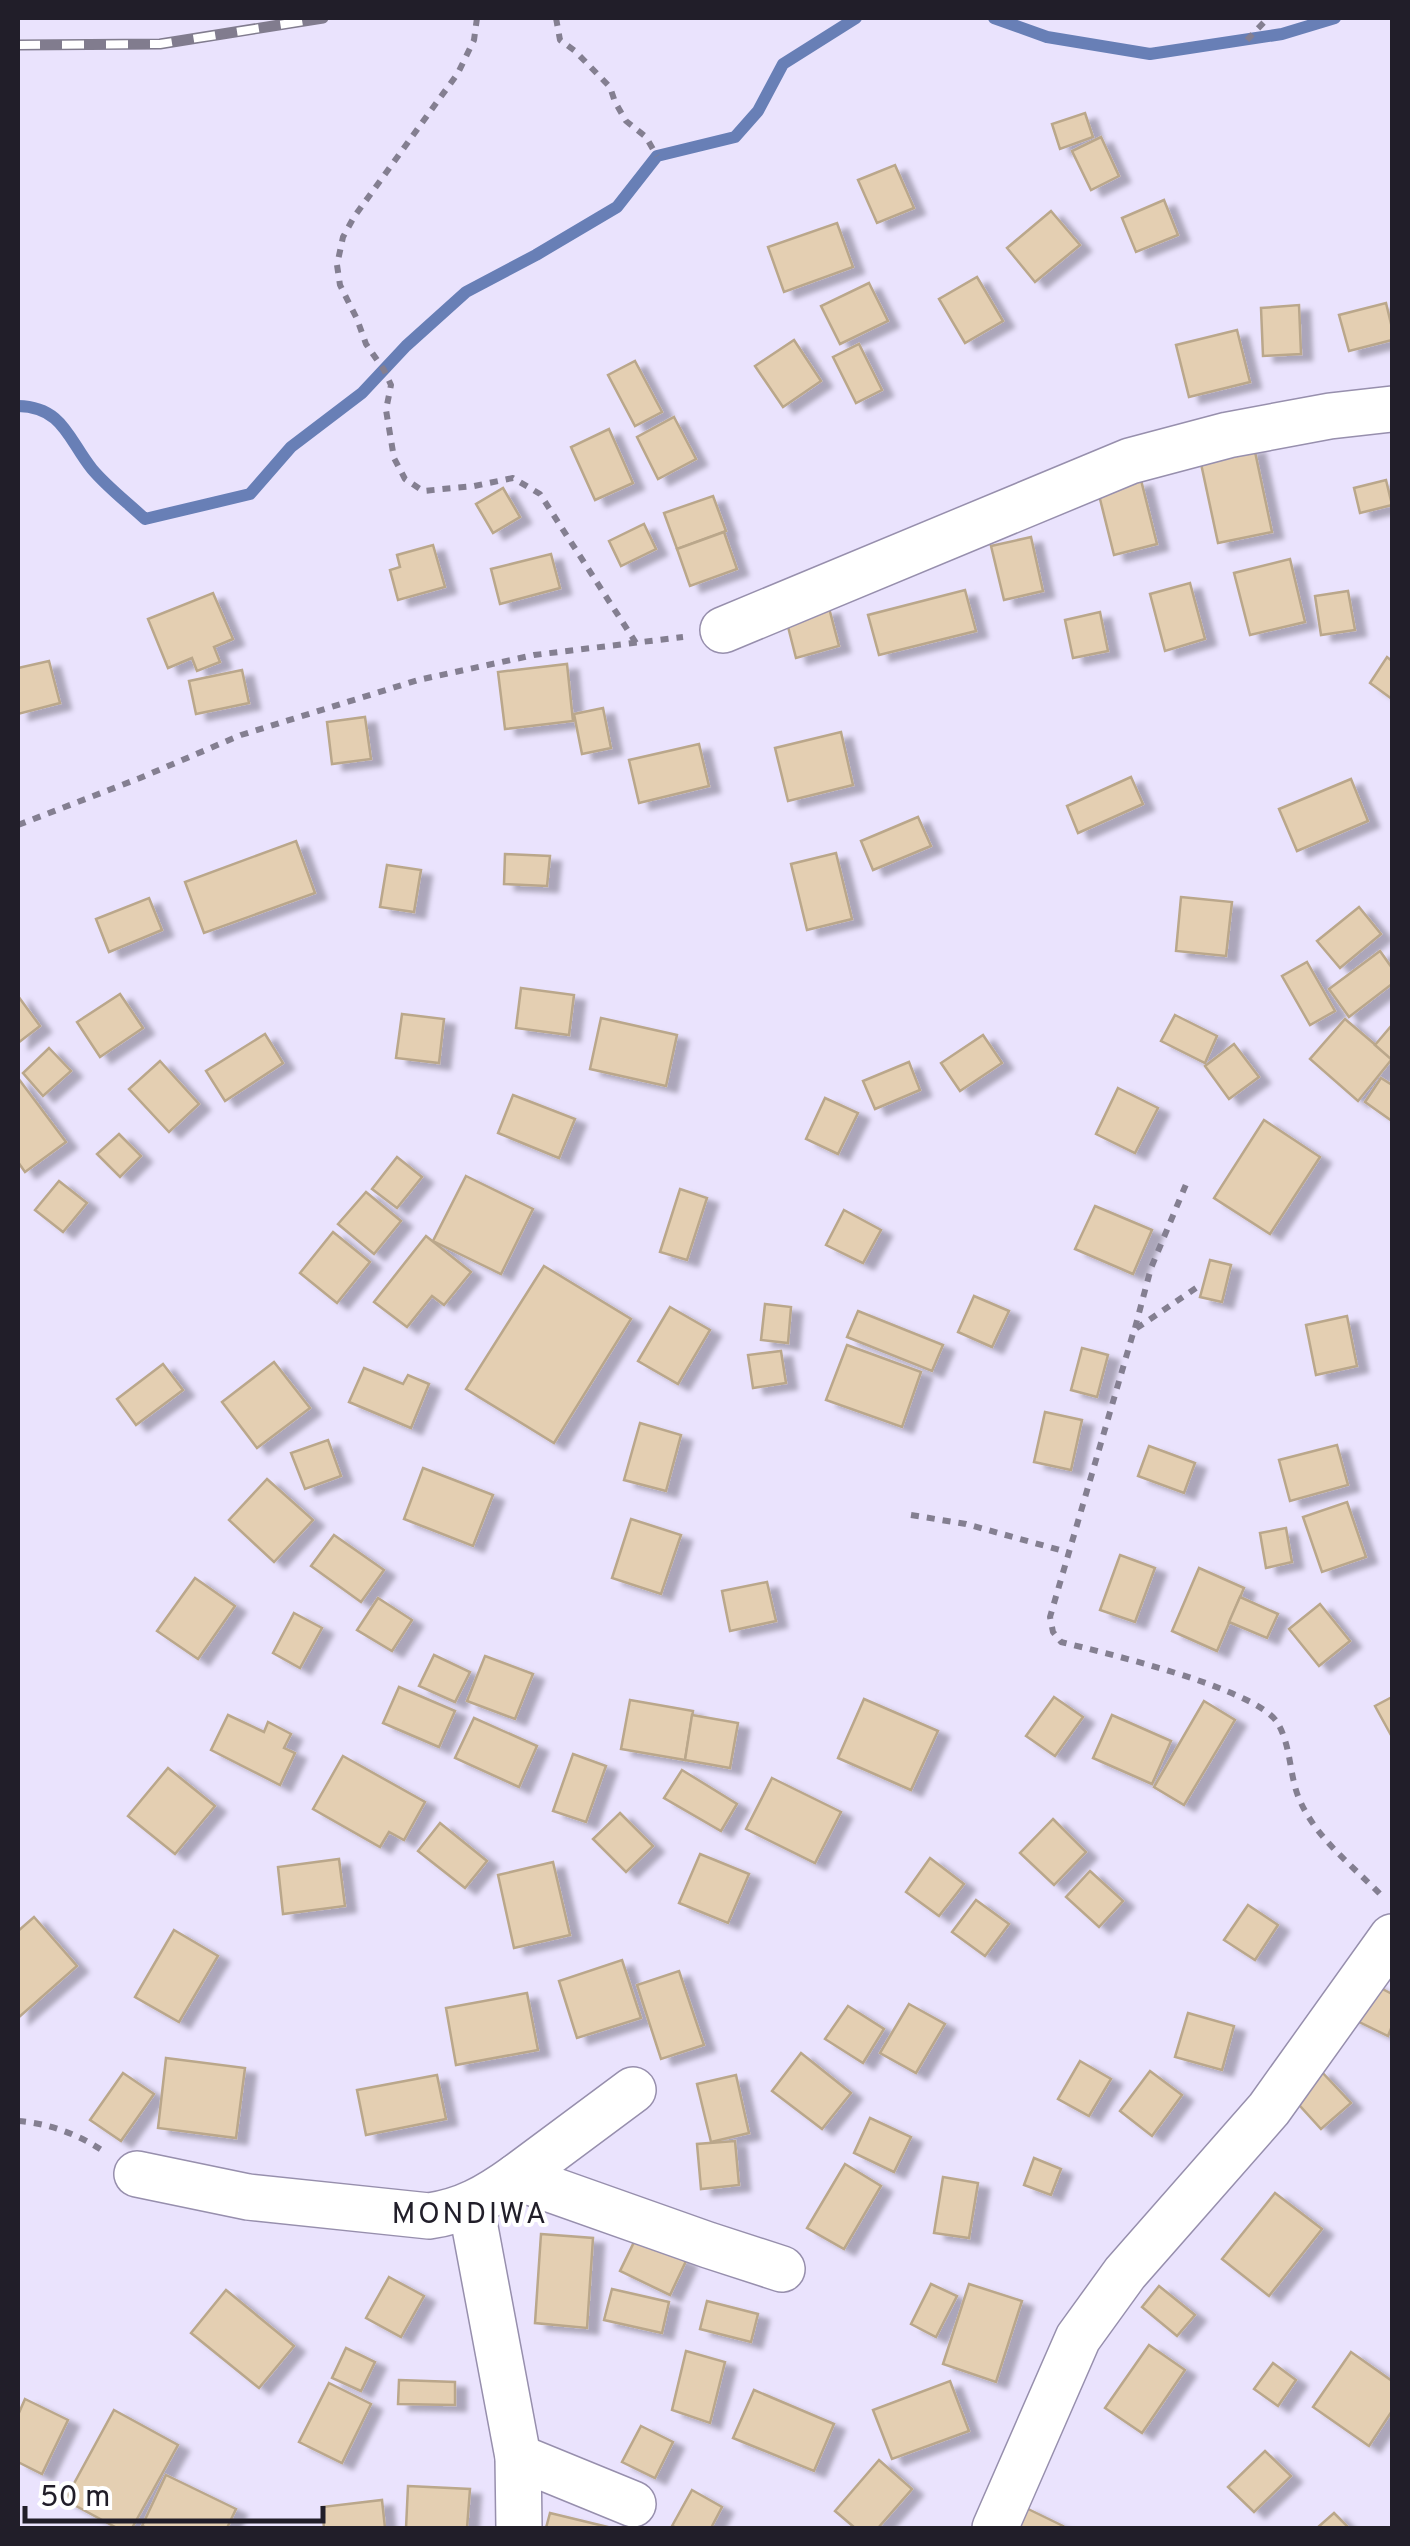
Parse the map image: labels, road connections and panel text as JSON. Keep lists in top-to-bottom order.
{
  "districts": ["MONDIWA"],
  "scale_bar": "50 m"
}
